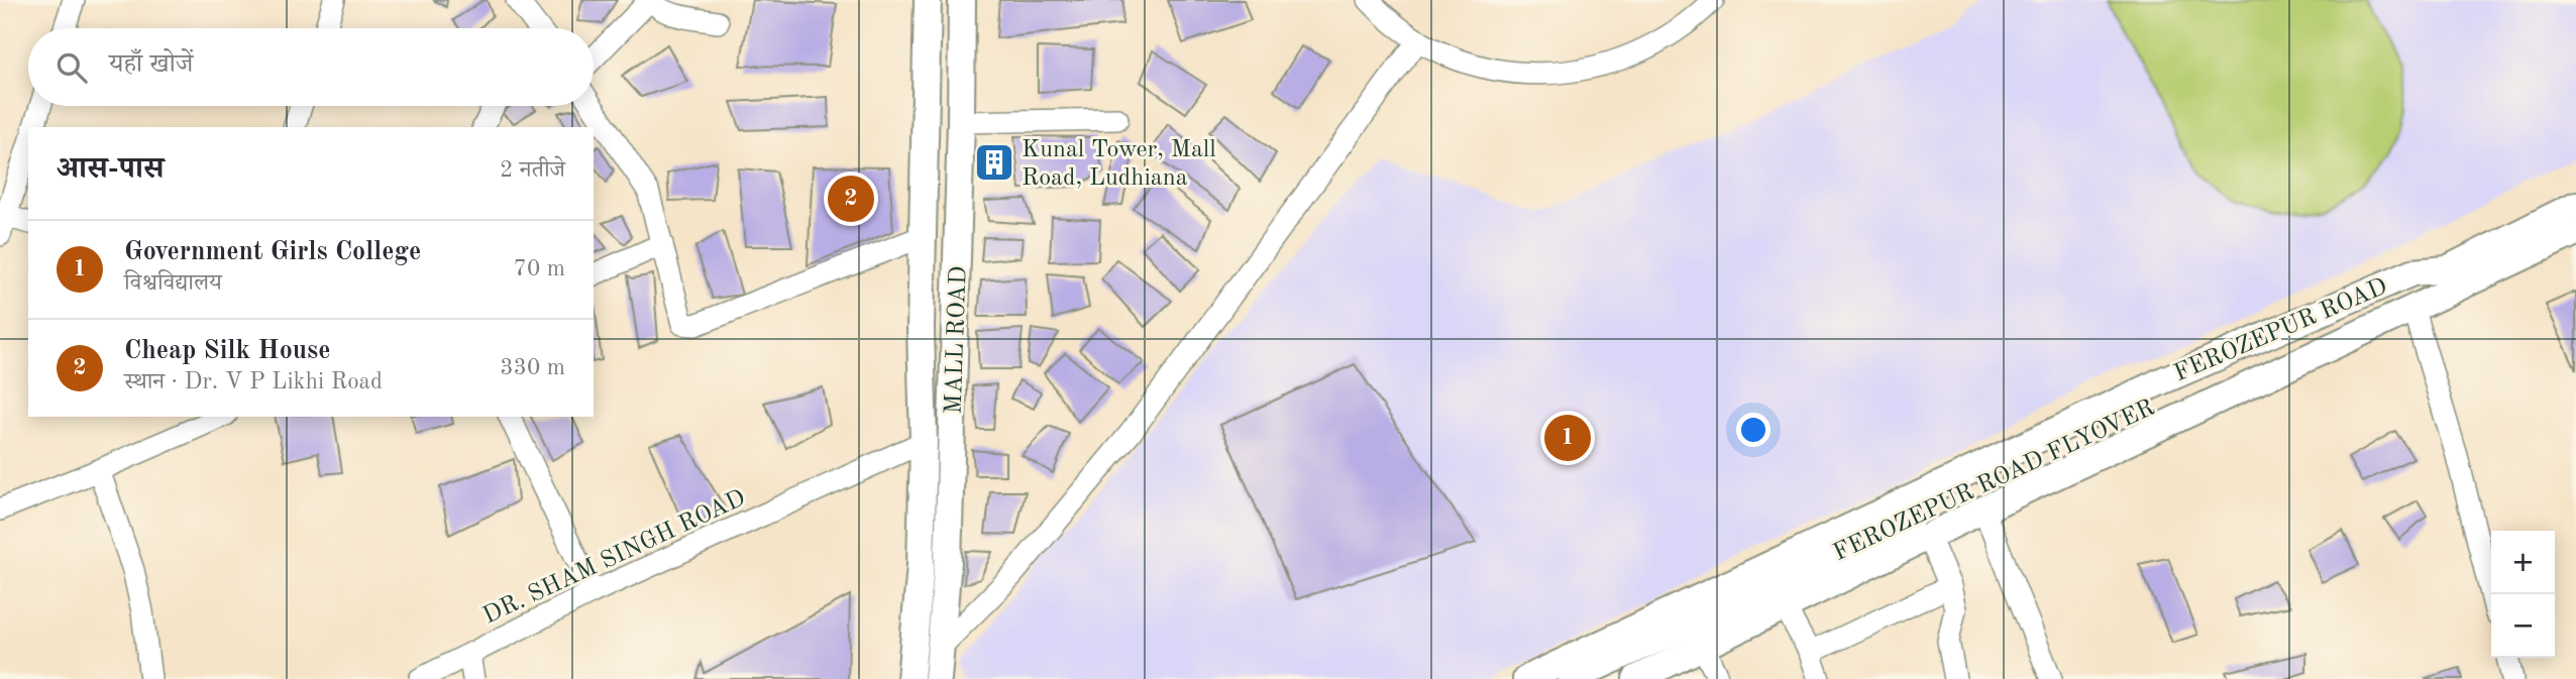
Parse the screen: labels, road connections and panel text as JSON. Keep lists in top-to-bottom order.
{
  "streets": {
    "main road": ["FEROZEPUR ROAD", "MALL ROAD", "FEROZEPUR ROAD FLYOVER"],
    "street": ["DR. SHAM SINGH ROAD"]
  },
  "crossings": [
    ["MALL ROAD", "DR. SHAM SINGH ROAD"]
  ],
  "places": {
    "building": ["Kunal Tower, Mall Road, Ludhiana"]
  },
  "page": {
    "search": "यहाँ खोजें",
    "heading": ["आस-पास", "2 नतीजे"],
    "pins": ["2", "1"],
    "list": [
      {
        "mark": "1",
        "name": "Government Girls College",
        "note": "विश्वविद्यालय",
        "value": "70 m"
      },
      {
        "mark": "2",
        "name": "Cheap Silk House",
        "note": "स्थान · Dr. V P Likhi Road",
        "value": "330 m"
      }
    ],
    "map_buttons": ["+", "−"]
  }
}
